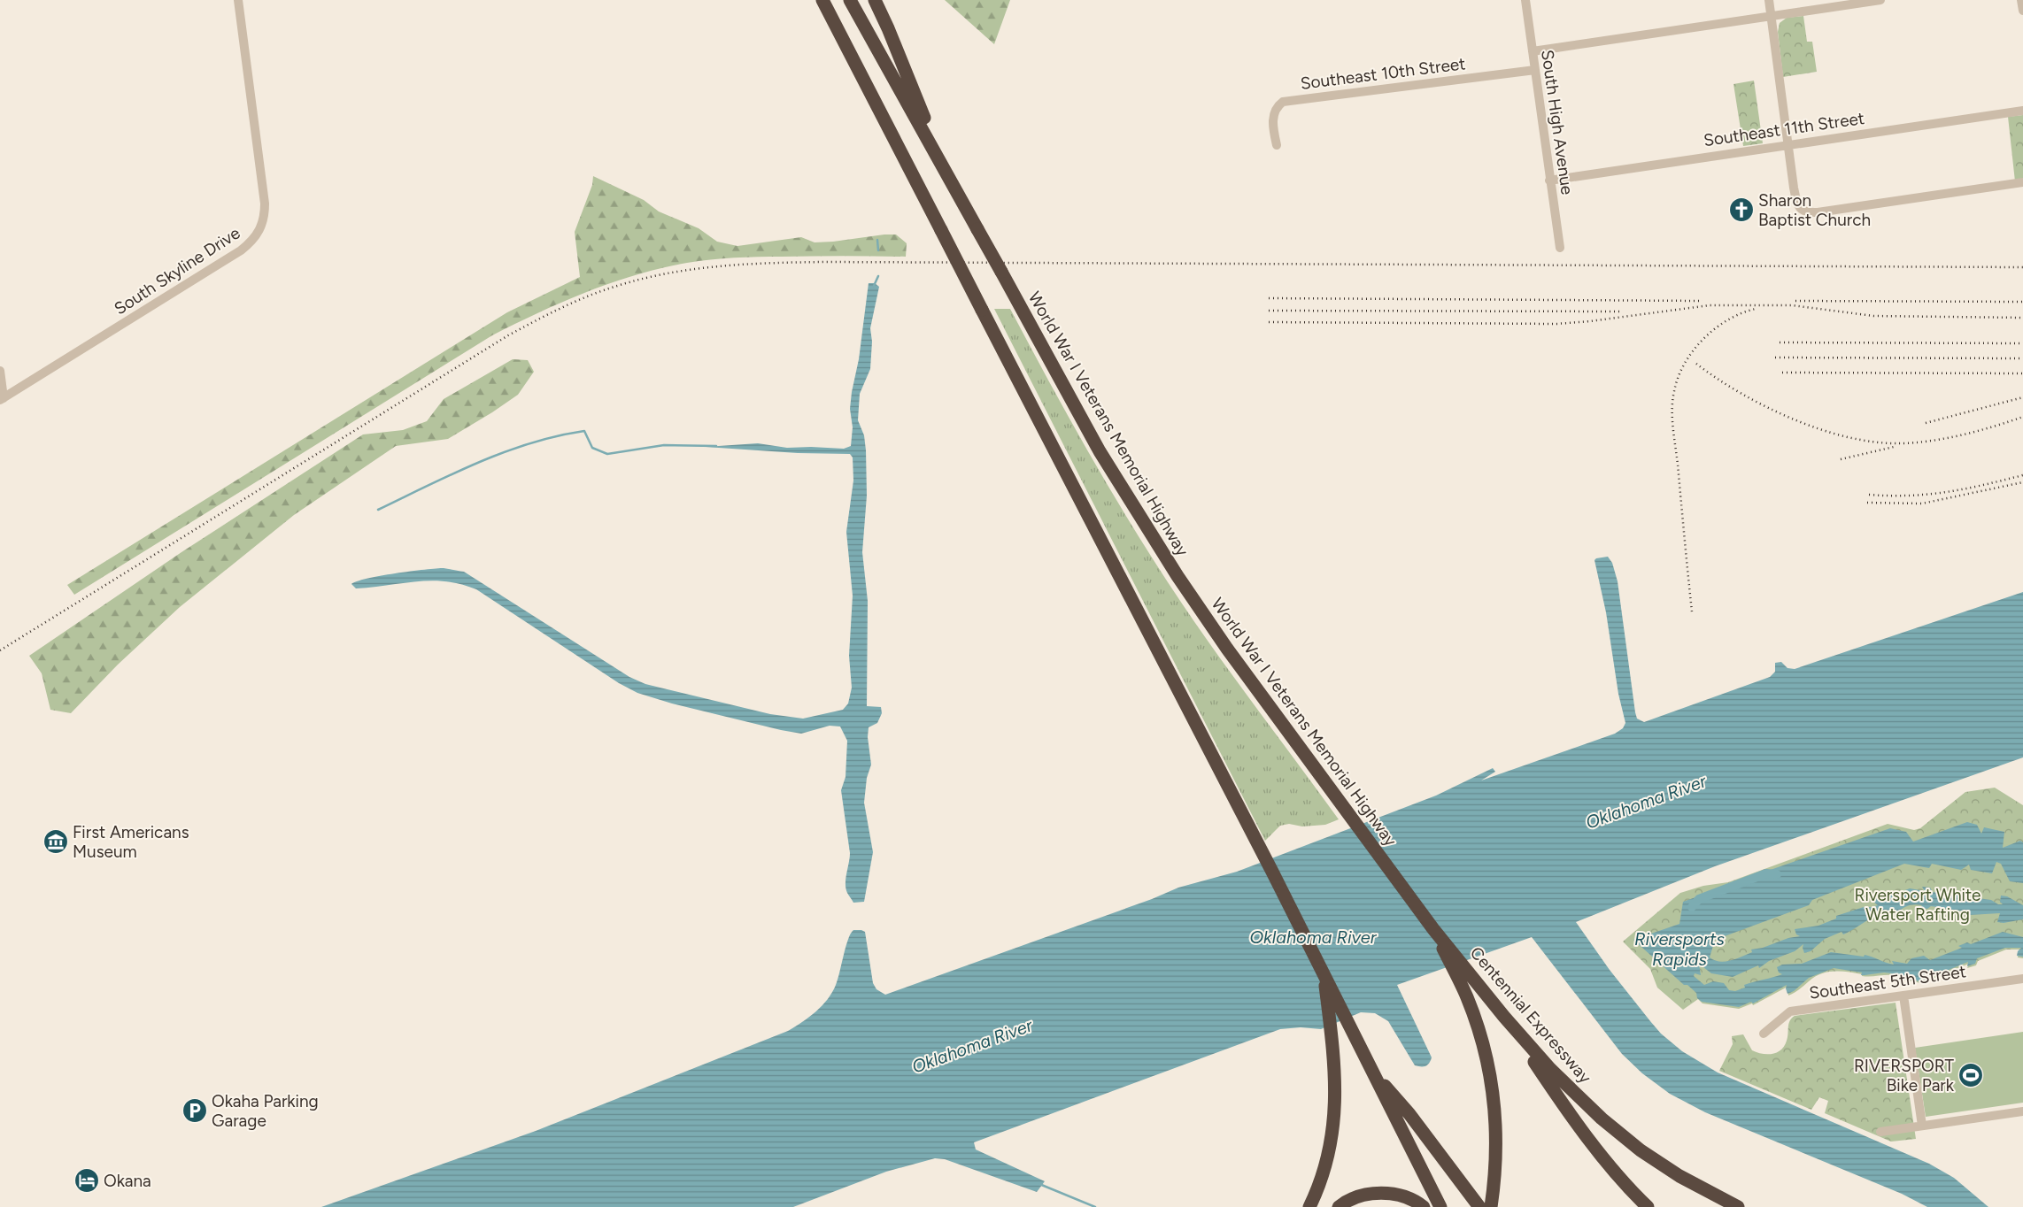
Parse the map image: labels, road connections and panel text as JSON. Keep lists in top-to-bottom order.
{
  "streets": {
    "highway": ["World War I Veterans Memorial Highway", "Centennial Expressway"],
    "street": [
      "Southeast 10th Street",
      "South High Avenue",
      "Southeast 11th Street",
      "South Skyline Drive",
      "Southeast 5th Street"
    ]
  },
  "crossings": [
    ["Southeast 10th Street", "South High Avenue"],
    ["South High Avenue", "Southeast 11th Street"],
    ["World War I Veterans Memorial Highway", "Centennial Expressway"]
  ],
  "water": ["Oklahoma River", "Riversports Rapids"],
  "parks": ["Riversport White Water Rafting"],
  "places": {
    "church": ["Sharon Baptist Church"],
    "museum": ["First Americans Museum"],
    "sports": ["RIVERSPORT Bike Park"],
    "parking": ["Okaha Parking Garage"],
    "hotel": ["Okana"]
  }
}
